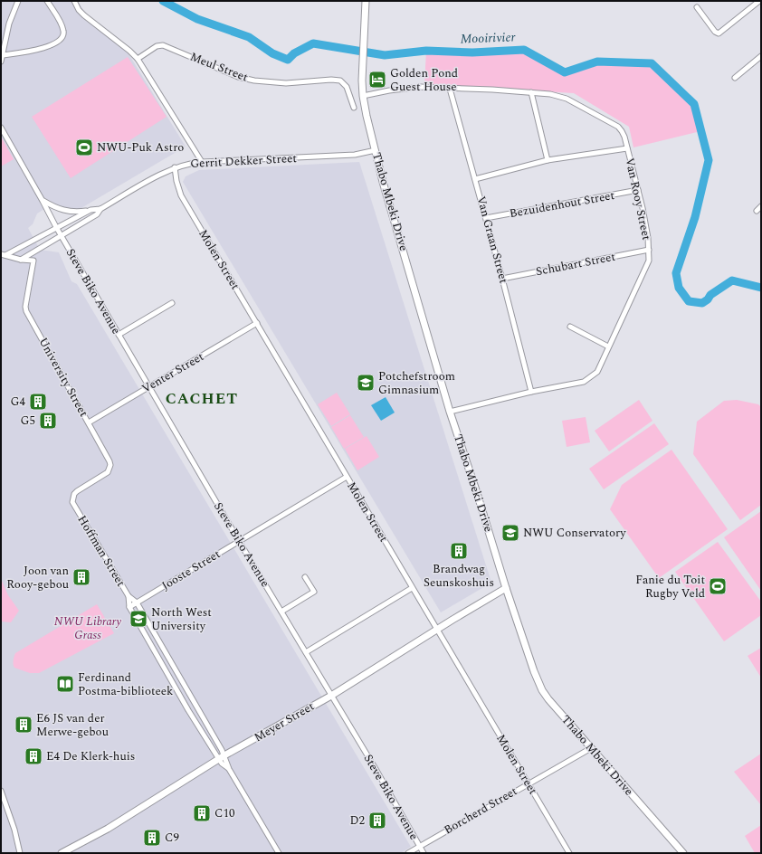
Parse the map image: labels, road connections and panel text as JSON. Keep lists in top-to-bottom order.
{
  "streets": {
    "main road": ["Thabo Mbeki Drive", "Meyer Street"],
    "street": [
      "Meul Street",
      "Gerrit Dekker Street",
      "Van Rooy Street",
      "Bezuidenhout Street",
      "Van Graan Street",
      "Molen Street",
      "Schubart Street",
      "Steve Biko Avenue",
      "Venter Street",
      "University Street",
      "Hoffman Street",
      "Jooste Street",
      "Borcherd Street"
    ]
  },
  "crossings": [
    ["Gerrit Dekker Street", "Thabo Mbeki Drive"],
    ["Gerrit Dekker Street", "Molen Street"],
    ["Gerrit Dekker Street", "Steve Biko Avenue"],
    ["Gerrit Dekker Street", "University Street"],
    ["Van Rooy Street", "Thabo Mbeki Drive"],
    ["Van Rooy Street", "Bezuidenhout Street"],
    ["Van Rooy Street", "Van Graan Street"],
    ["Van Rooy Street", "Schubart Street"],
    ["Thabo Mbeki Drive", "Meyer Street"],
    ["Thabo Mbeki Drive", "Borcherd Street"],
    ["Bezuidenhout Street", "Van Graan Street"],
    ["Van Graan Street", "Schubart Street"],
    ["Molen Street", "Venter Street"],
    ["Molen Street", "Jooste Street"],
    ["Molen Street", "Meyer Street"],
    ["Molen Street", "Borcherd Street"],
    ["Steve Biko Avenue", "Venter Street"],
    ["Steve Biko Avenue", "Jooste Street"],
    ["Steve Biko Avenue", "Meyer Street"],
    ["Steve Biko Avenue", "Borcherd Street"],
    ["Venter Street", "University Street"],
    ["University Street", "Hoffman Street"],
    ["Hoffman Street", "Jooste Street"],
    ["Hoffman Street", "Meyer Street"]
  ],
  "districts": ["CACHET"],
  "water": ["Mooirivier"],
  "parks": ["NWU Library Grass"],
  "places": {
    "hotel": ["Golden Pond Guest House"],
    "sports": ["NWU-Puk Astro", "Fanie du Toit Rugby Veld"],
    "school or university": ["Potchefstroom Gimnasium", "NWU Conservatory", "North West University"],
    "building": [
      "G4",
      "G5",
      "Brandwag Seunskoshuis",
      "Joon van Rooy-gebou",
      "E6 JS van der Merwe-gebou",
      "E4 De Klerk-huis",
      "C10",
      "D2",
      "C9"
    ],
    "library": ["Ferdinand Postma-biblioteek"]
  }
}
